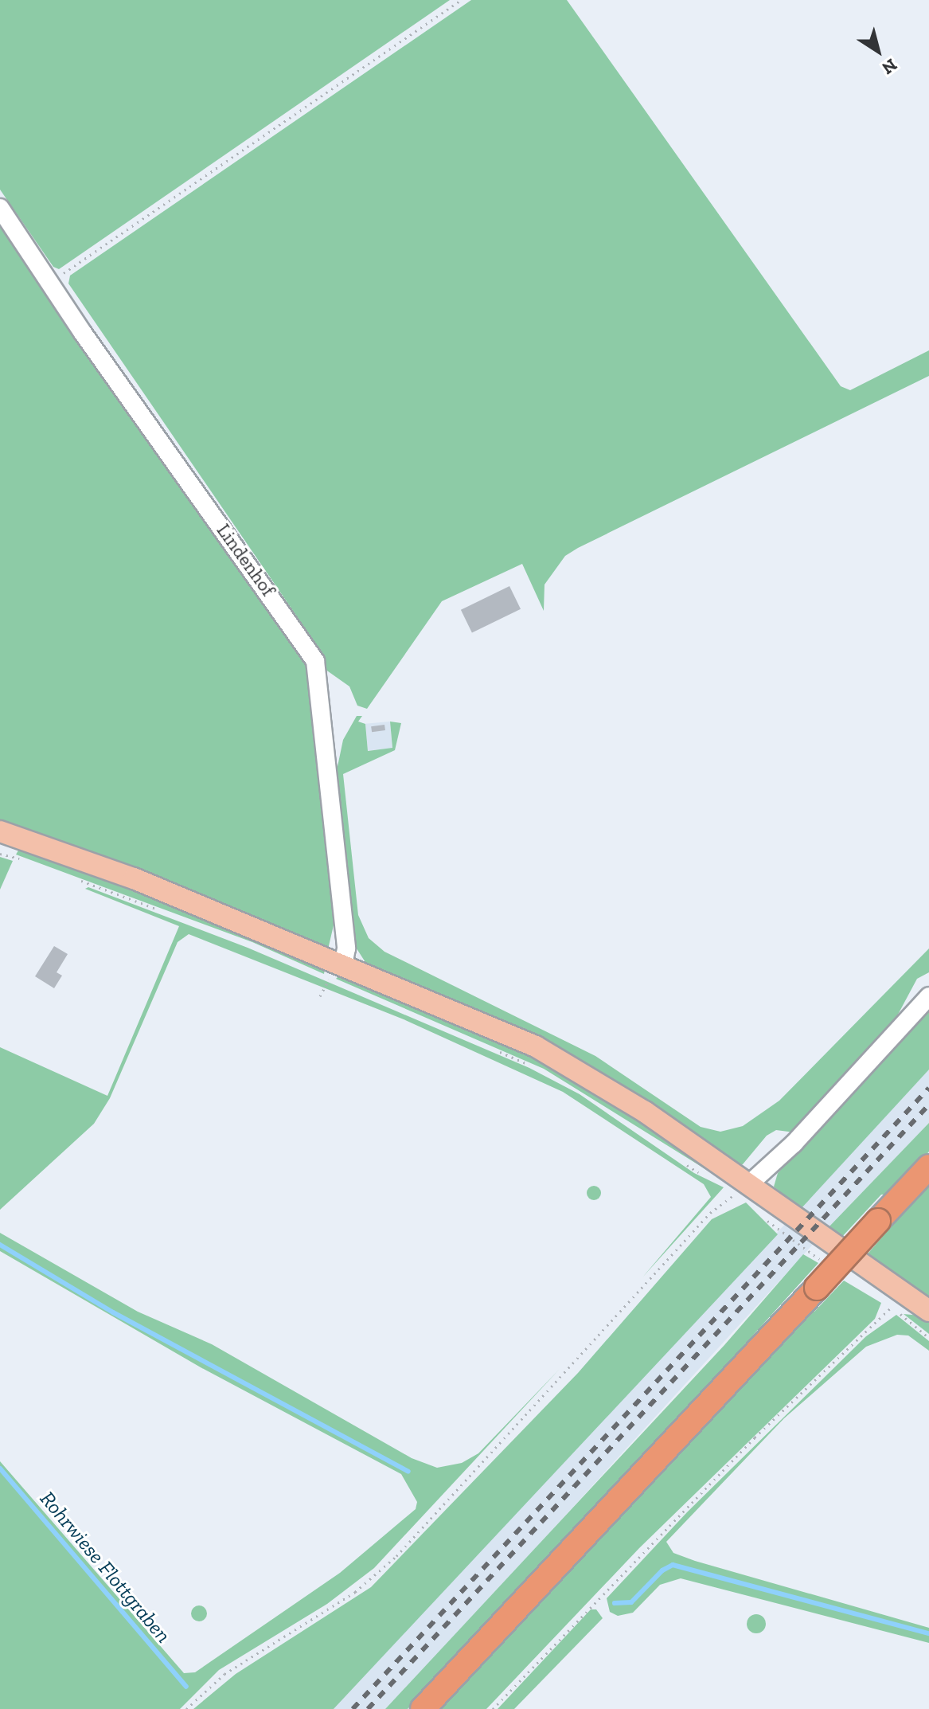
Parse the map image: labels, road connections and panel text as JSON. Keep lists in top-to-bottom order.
{
  "streets": {
    "street": ["Lindenhof"]
  },
  "water": ["Rohrwiese Flottgraben"],
  "north": "bottom right"
}
